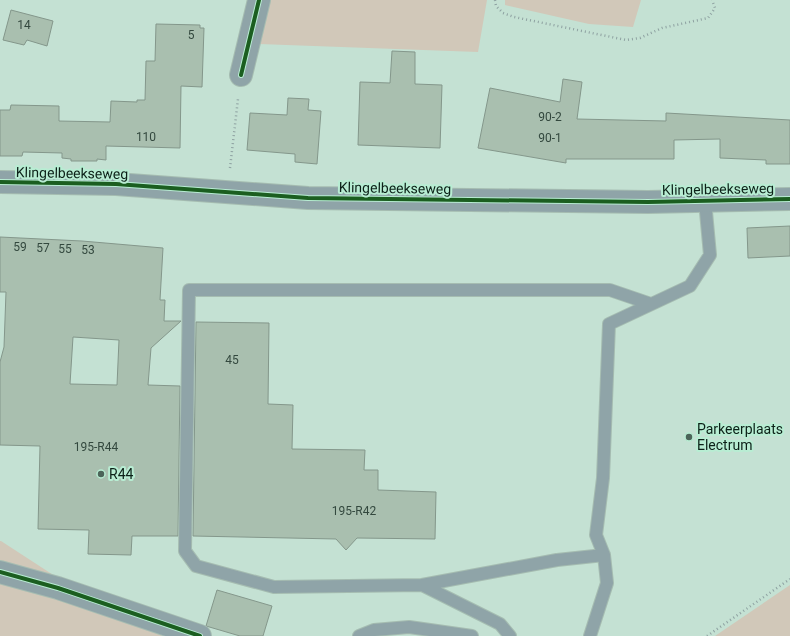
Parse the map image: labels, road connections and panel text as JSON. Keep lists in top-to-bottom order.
{
  "streets": {
    "street": ["Klingelbeekseweg"]
  },
  "places": ["Parkeerplaats Electrum", "R44"],
  "house_numbers": [
    "14",
    "5",
    "90-2",
    "110",
    "90-1",
    "59",
    "57",
    "55",
    "53",
    "45",
    "195-R44",
    "195-R42"
  ]
}
